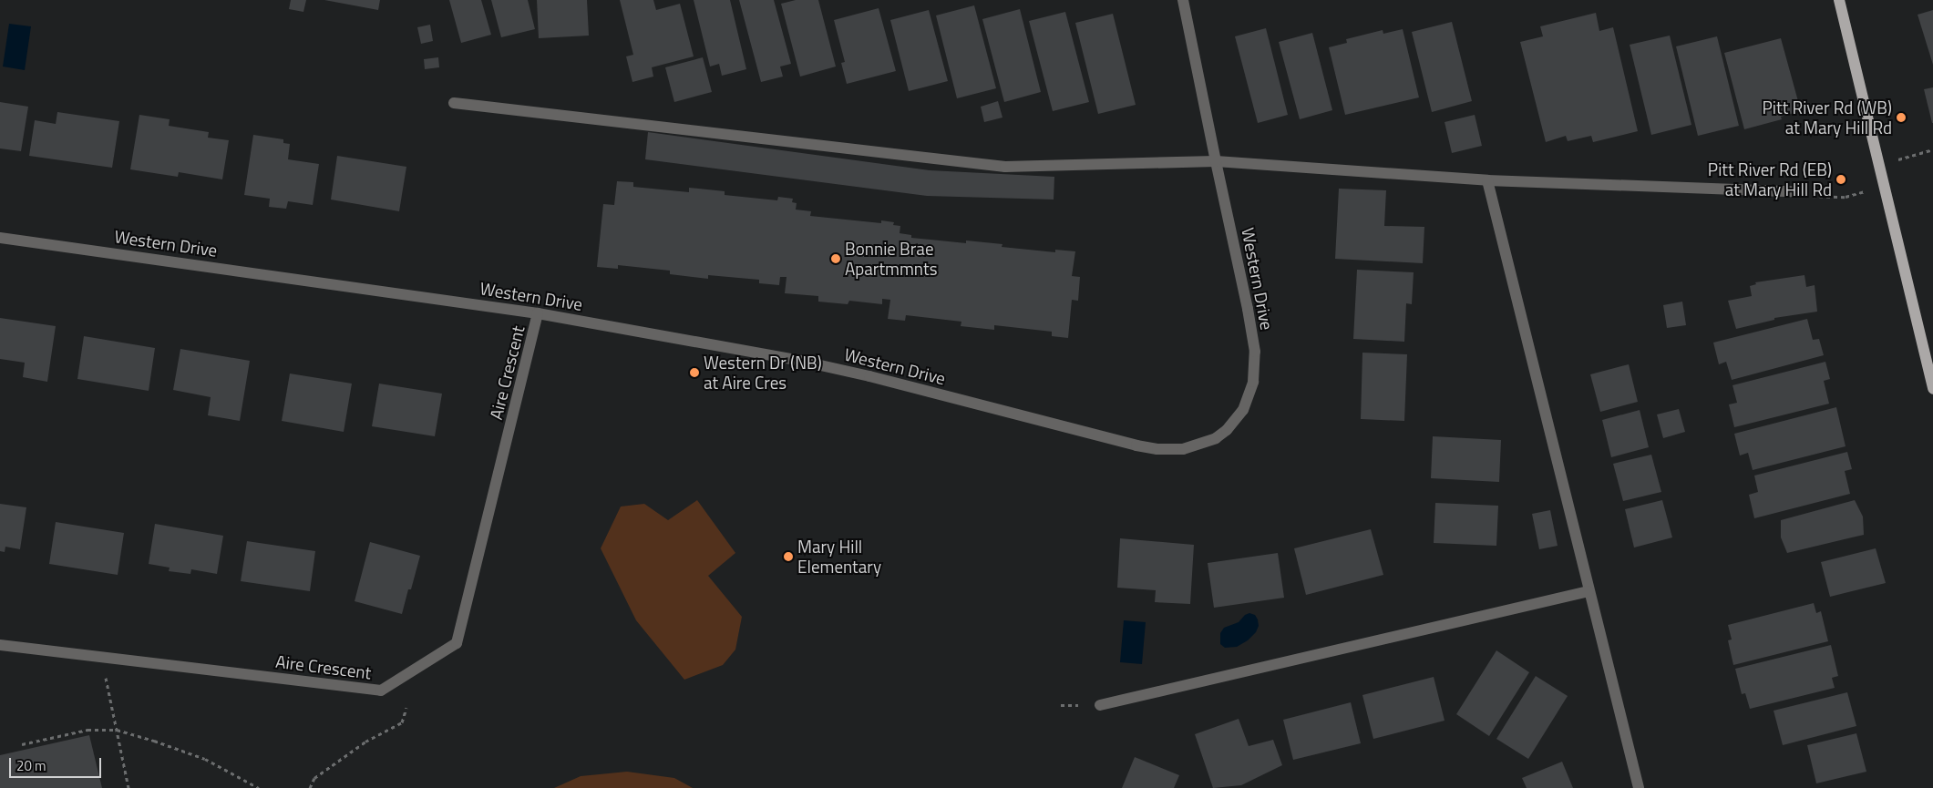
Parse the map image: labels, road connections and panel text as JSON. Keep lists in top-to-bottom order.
{
  "streets": {
    "street": ["Western Drive", "Aire Crescent"]
  },
  "crossings": [
    ["Western Drive", "Aire Crescent"]
  ],
  "places": [
    "Pitt River Rd (WB) at Mary Hill Rd",
    "Pitt River Rd (EB) at Mary Hill Rd",
    "Bonnie Brae Apartmmnts",
    "Western Dr (NB) at Aire Cres",
    "Mary Hill Elementary"
  ],
  "scale_bar": "20 m"
}
